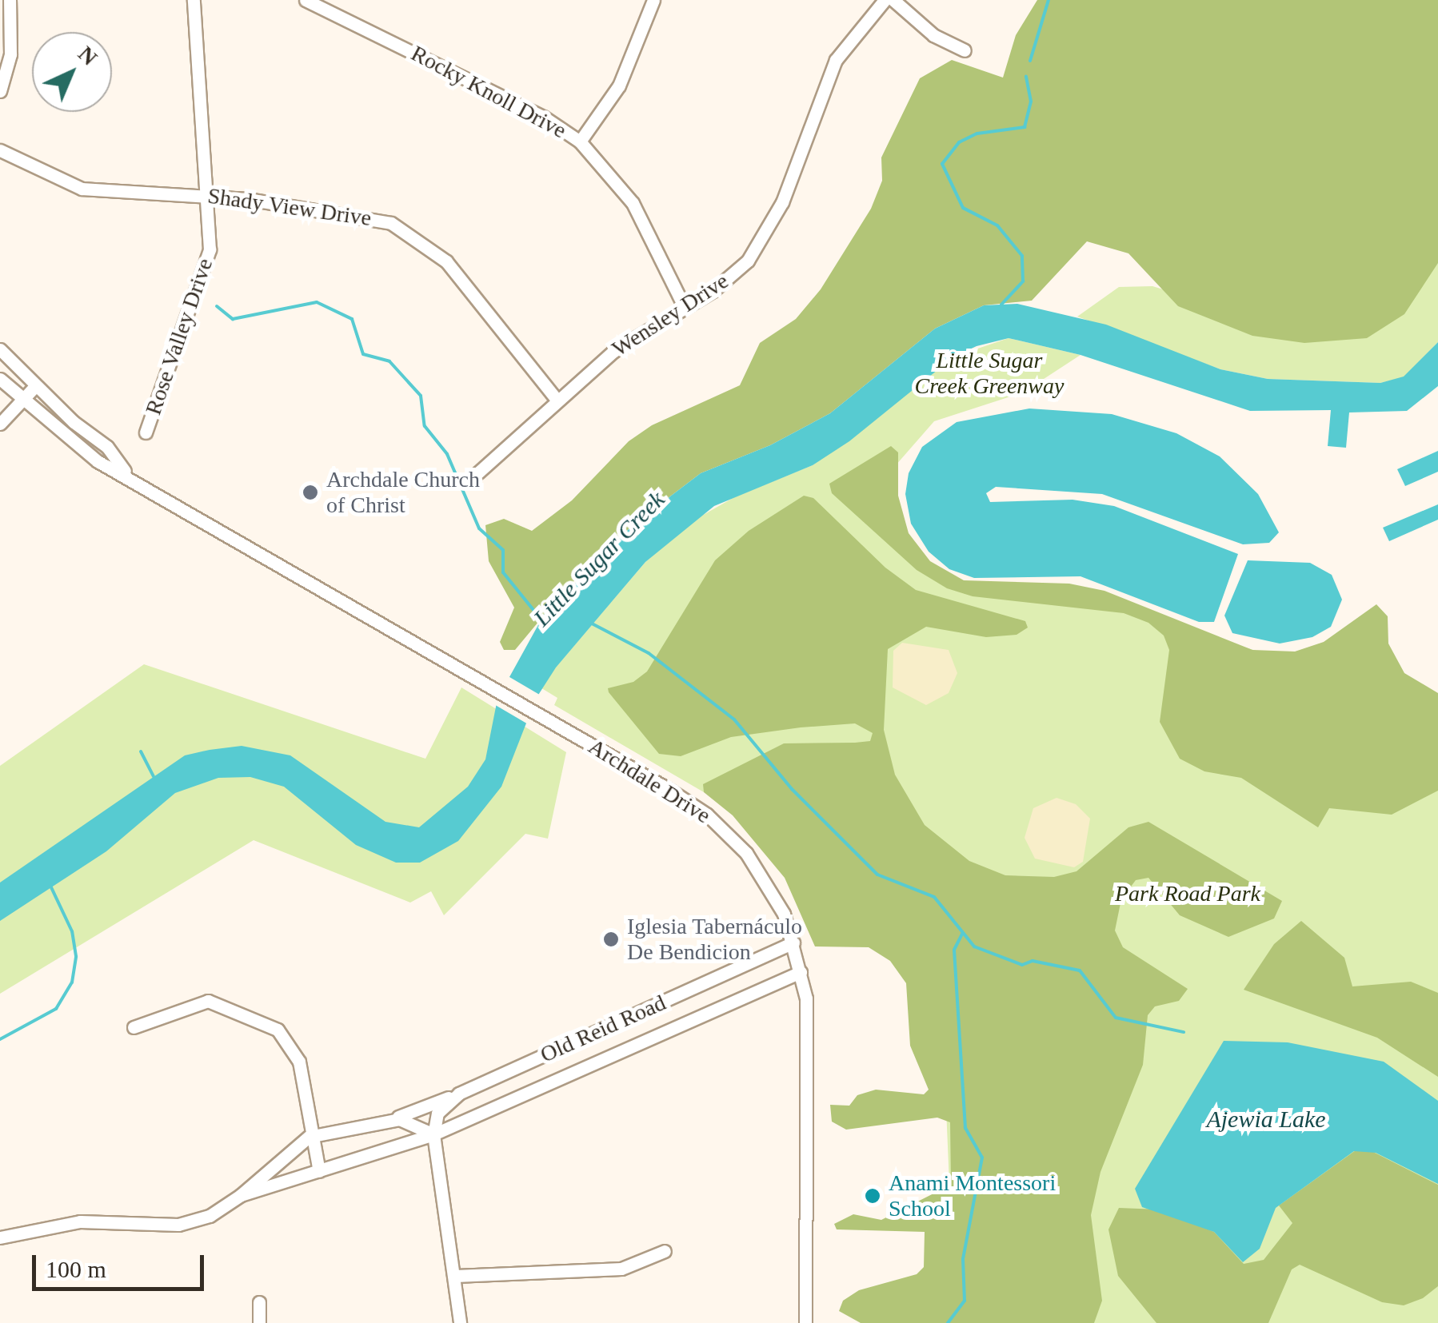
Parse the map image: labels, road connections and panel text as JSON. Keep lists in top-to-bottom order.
{
  "streets": {
    "street": [
      "Rocky Knoll Drive",
      "Shady View Drive",
      "Wensley Drive",
      "Rose Valley Drive",
      "Archdale Drive",
      "Old Reid Road"
    ]
  },
  "crossings": [
    ["Rocky Knoll Drive", "Wensley Drive"],
    ["Shady View Drive", "Wensley Drive"],
    ["Shady View Drive", "Rose Valley Drive"],
    ["Archdale Drive", "Old Reid Road"]
  ],
  "water": ["Little Sugar Creek", "Ajewia Lake"],
  "parks": ["Little Sugar Creek Greenway", "Park Road Park"],
  "places": ["Archdale Church of Christ", "Iglesia Tabernáculo De Bendicion", "Anami Montessori School"],
  "scale_bar": "100 m",
  "north": "top right"
}
